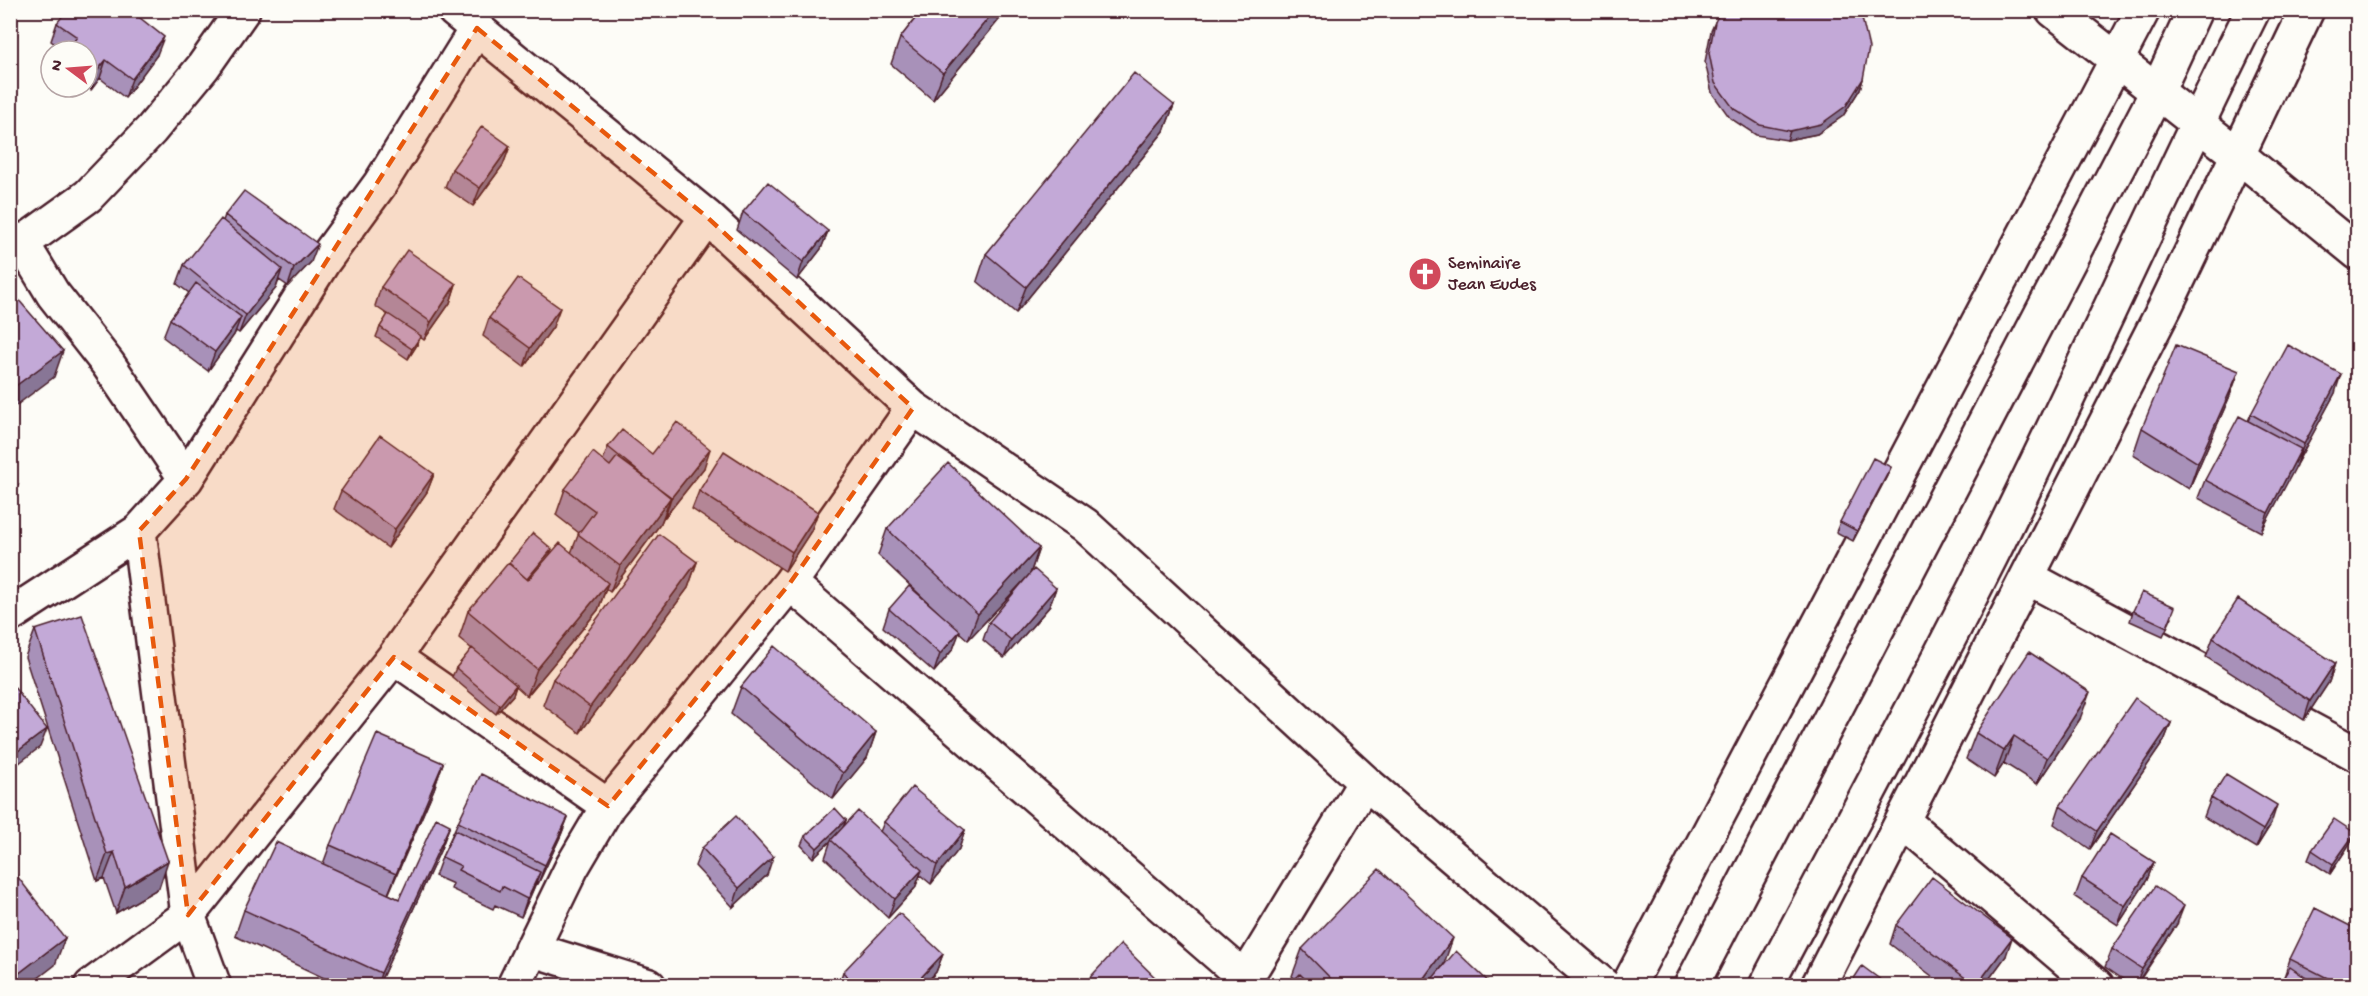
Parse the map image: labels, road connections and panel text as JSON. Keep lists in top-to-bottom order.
{
  "places": {
    "church": ["Seminaire Jean Eudes"]
  },
  "north": "left"
}
